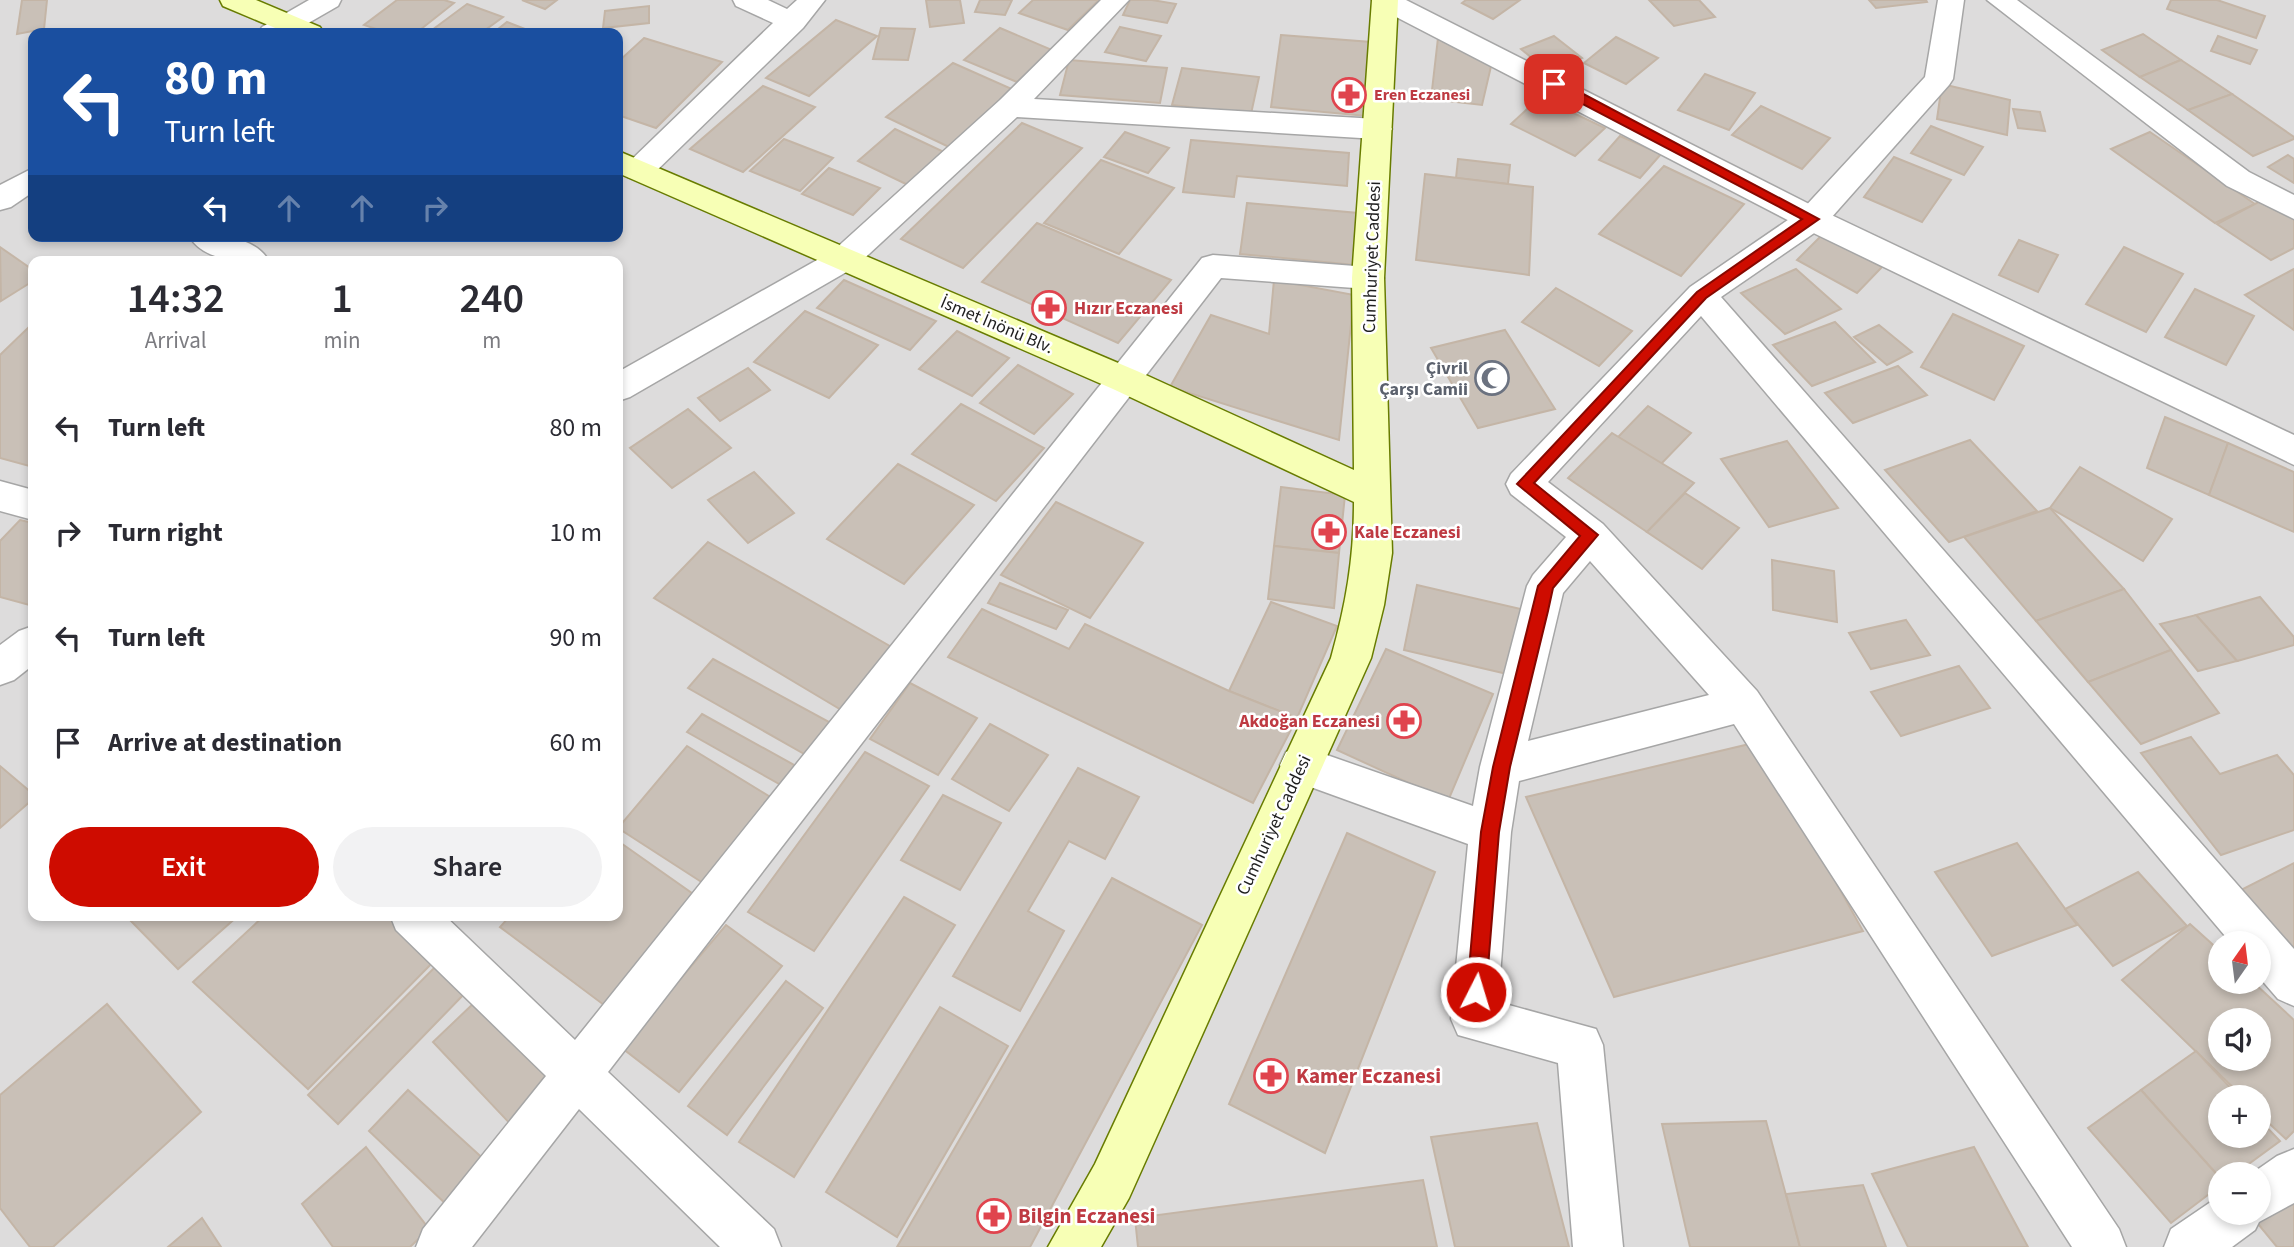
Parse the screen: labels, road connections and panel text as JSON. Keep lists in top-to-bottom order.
{
  "streets": {
    "main road": ["Cumhuriyet Caddesi", "İsmet İnönü Blv."]
  },
  "crossings": [
    ["Cumhuriyet Caddesi", "İsmet İnönü Blv."]
  ],
  "places": {
    "pharmacy": [
      "Eren Eczanesi",
      "Hızır Eczanesi",
      "Kale Eczanesi",
      "Akdoğan Eczanesi",
      "Kamer Eczanesi",
      "Bilgin Eczanesi"
    ],
    "mosque": ["Çivril Çarşı Camii"]
  },
  "north": "top",
  "page": {
    "turn": ["80 m", "Turn left"],
    "eta": [
      "14:32",
      "Arrival",
      "1",
      "min",
      "240",
      "m"
    ],
    "list": [
      {
        "name": "Turn left",
        "value": "80 m"
      },
      {
        "name": "Turn right",
        "value": "10 m"
      },
      {
        "name": "Turn left",
        "value": "90 m"
      },
      {
        "name": "Arrive at destination",
        "value": "60 m"
      }
    ],
    "buttons": ["Exit", "Share"],
    "map_buttons": ["+", "−"]
  }
}
